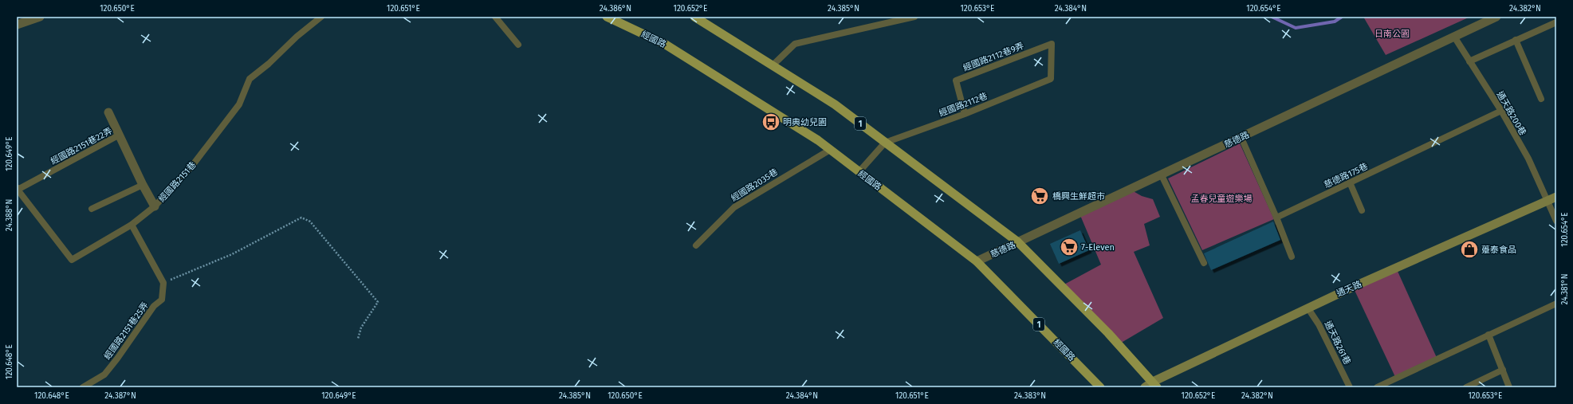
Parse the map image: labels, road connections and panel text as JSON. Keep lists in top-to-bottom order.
{
  "streets": {
    "main road": ["經國路", "1", "通天路"],
    "street": ["慈德路"],
    "lane": [
      "經國路2112巷9弄",
      "經國路2112巷",
      "通天路200巷",
      "經國路2151巷22弄",
      "慈德路175巷",
      "經國路2151巷",
      "經國路2035巷",
      "經國路2151巷25弄",
      "通天路261巷"
    ]
  },
  "crossings": [
    ["經國路", "經國路2112巷"],
    ["經國路", "慈德路"],
    ["經國路", "經國路2035巷"],
    ["經國路2112巷9弄", "經國路2112巷"],
    ["經國路2112巷", "1"],
    ["通天路200巷", "慈德路"],
    ["通天路200巷", "慈德路175巷"],
    ["通天路200巷", "通天路"],
    ["1", "慈德路"],
    ["1", "通天路"],
    ["經國路2151巷22弄", "經國路2151巷"],
    ["通天路", "通天路261巷"]
  ],
  "parks": ["日南公園", "孟春兒童遊樂場"],
  "places": {
    "bus stop": ["明典幼兒園"],
    "supermarket": ["橋興生鮮超市", "7-Eleven"],
    "shop": ["躉泰食品"]
  },
  "coordinates": [
    "120.650°E",
    "120.651°E",
    "24.386°N",
    "120.652°E",
    "24.385°N",
    "120.653°E",
    "24.384°N",
    "120.654°E",
    "24.382°N",
    "120.649°E",
    "24.388°N",
    "24.381°N",
    "120.648°E",
    "24.387°N",
    "24.383°N"
  ]
}
